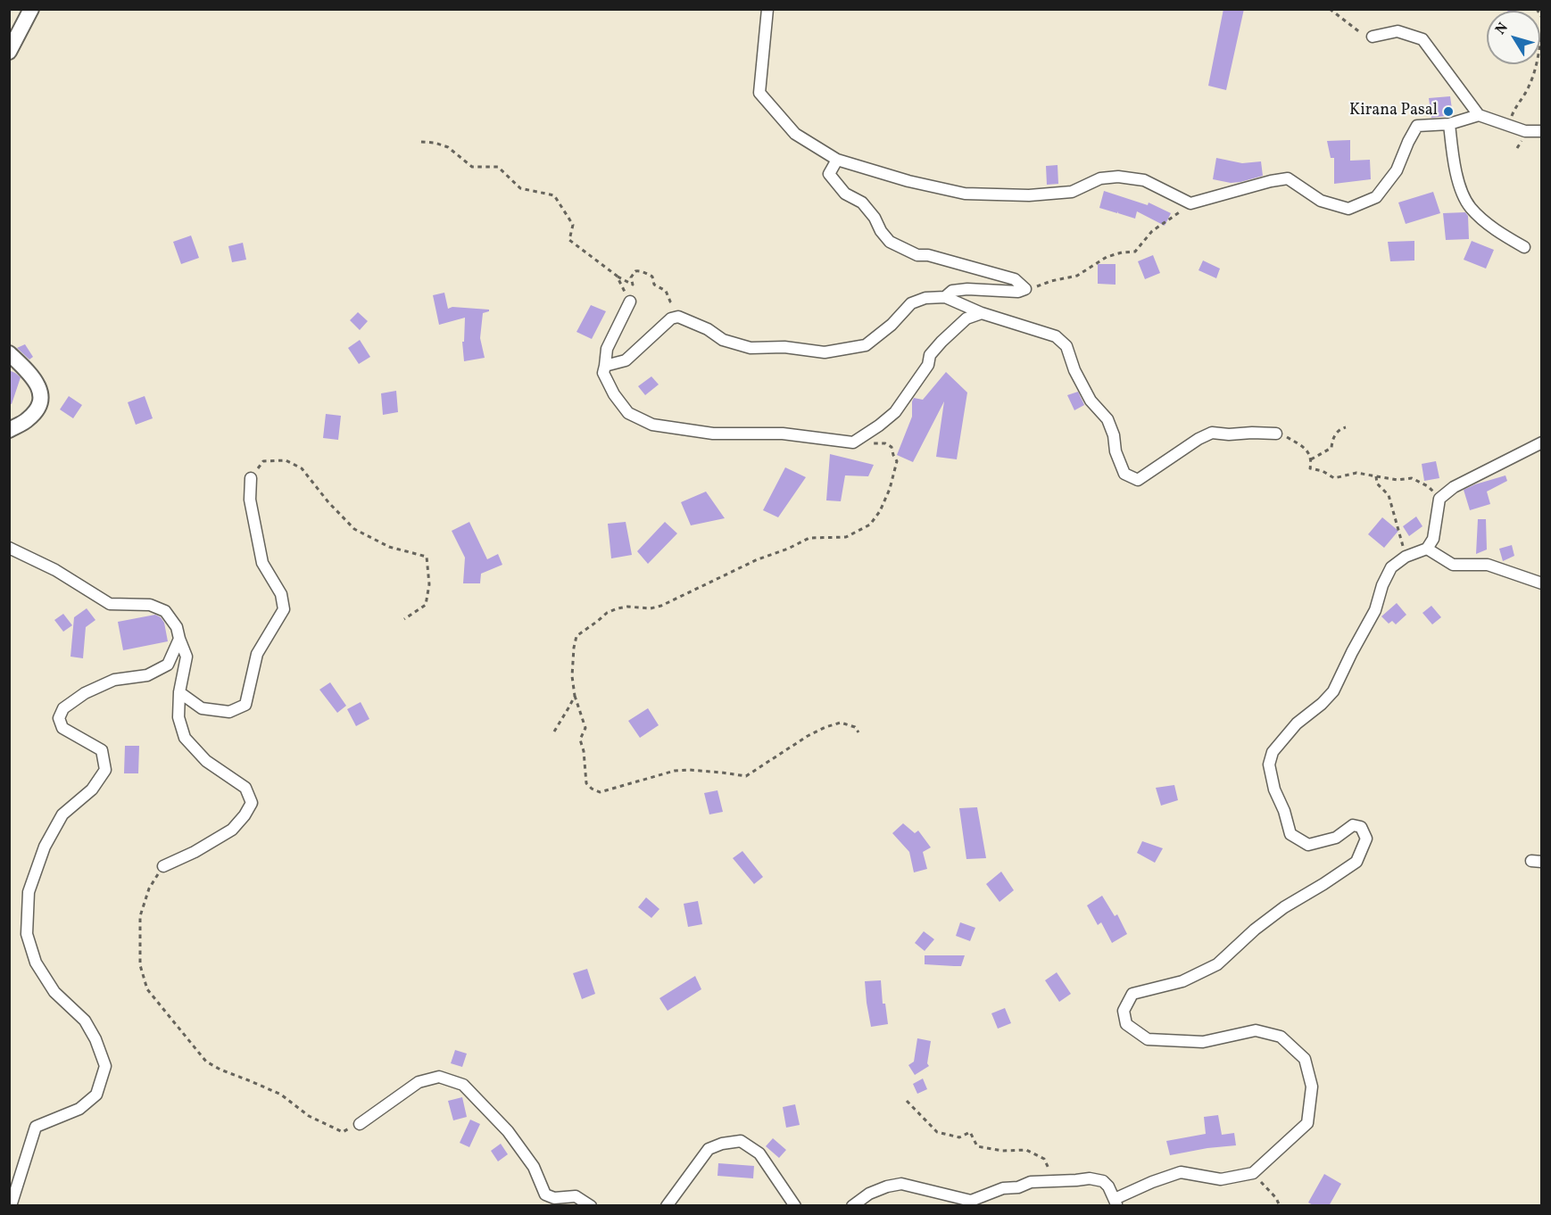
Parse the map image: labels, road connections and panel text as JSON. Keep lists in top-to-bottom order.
{
  "places": ["Kirana Pasal"],
  "north": "top left"
}
